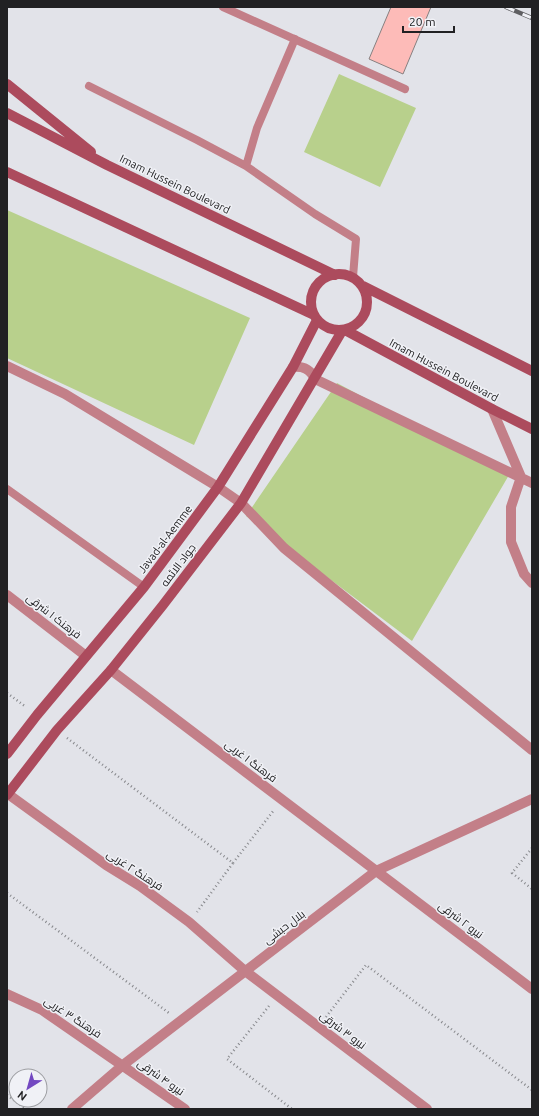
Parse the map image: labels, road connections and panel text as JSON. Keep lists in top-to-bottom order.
{
  "streets": {
    "main road": ["Imam Hussein Boulevard", "Javad-al-Aemme", "جواد الائمه"],
    "street": [
      "فرهنک ۱ شرقی",
      "فرهنگ ۱ غربی",
      "فرهنگ ۲ غربی",
      "نیرو ۲ شرقی",
      "بلال حبشی",
      "فرهنگ ۳ غربی",
      "نیرو ۳ شرقی",
      "نیرو ۴ شرقی"
    ]
  },
  "crossings": [
    ["Imam Hussein Boulevard", "Javad-al-Aemme"],
    ["Imam Hussein Boulevard", "جواد الائمه"],
    ["Javad-al-Aemme", "جواد الائمه"],
    ["Javad-al-Aemme", "فرهنک ۱ شرقی"],
    ["جواد الائمه", "فرهنگ ۱ غربی"],
    ["جواد الائمه", "فرهنگ ۲ غربی"],
    ["فرهنگ ۱ غربی", "نیرو ۲ شرقی"],
    ["فرهنگ ۱ غربی", "بلال حبشی"],
    ["فرهنگ ۲ غربی", "بلال حبشی"],
    ["فرهنگ ۲ غربی", "نیرو ۳ شرقی"],
    ["نیرو ۲ شرقی", "بلال حبشی"],
    ["بلال حبشی", "فرهنگ ۳ غربی"],
    ["بلال حبشی", "نیرو ۳ شرقی"],
    ["بلال حبشی", "نیرو ۴ شرقی"],
    ["فرهنگ ۳ غربی", "نیرو ۴ شرقی"]
  ],
  "scale_bar": "20 m",
  "north": "bottom left"
}
